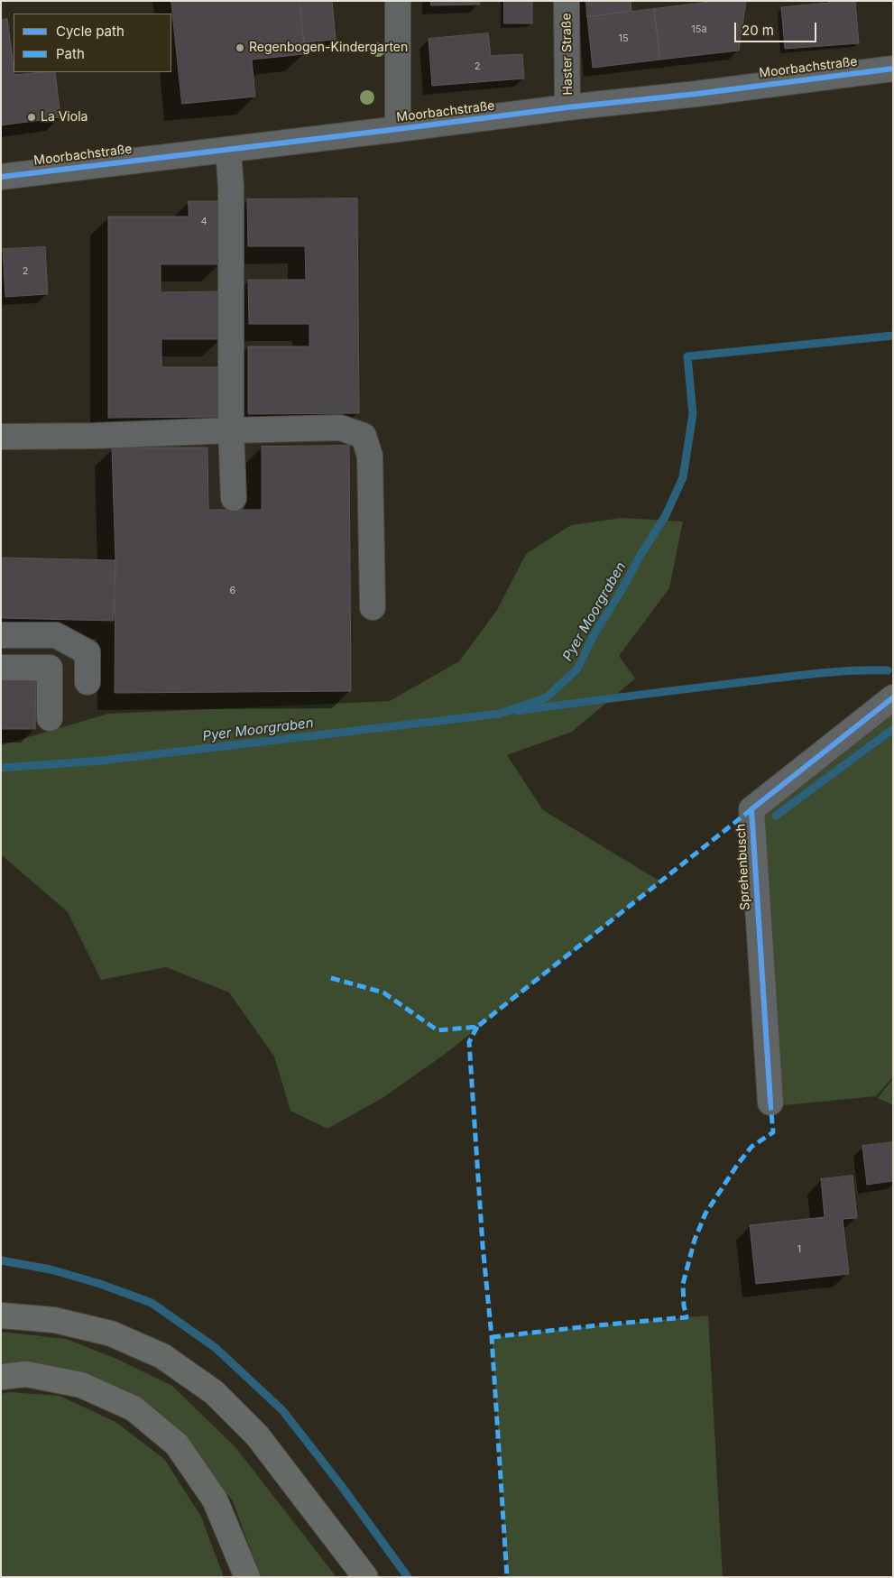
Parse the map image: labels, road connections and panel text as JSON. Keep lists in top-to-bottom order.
{
  "streets": {
    "street": ["Haster Straße", "Moorbachstraße", "Sprehenbusch"]
  },
  "crossings": [
    ["Haster Straße", "Moorbachstraße"]
  ],
  "water": ["Pyer Moorgraben"],
  "places": ["Regenbogen-Kindergarten", "La Viola"],
  "house_numbers": [
    "15a",
    "15",
    "2",
    "4",
    "2",
    "6",
    "1"
  ],
  "legend": ["Cycle path", "Path"],
  "scale_bar": "20 m"
}
